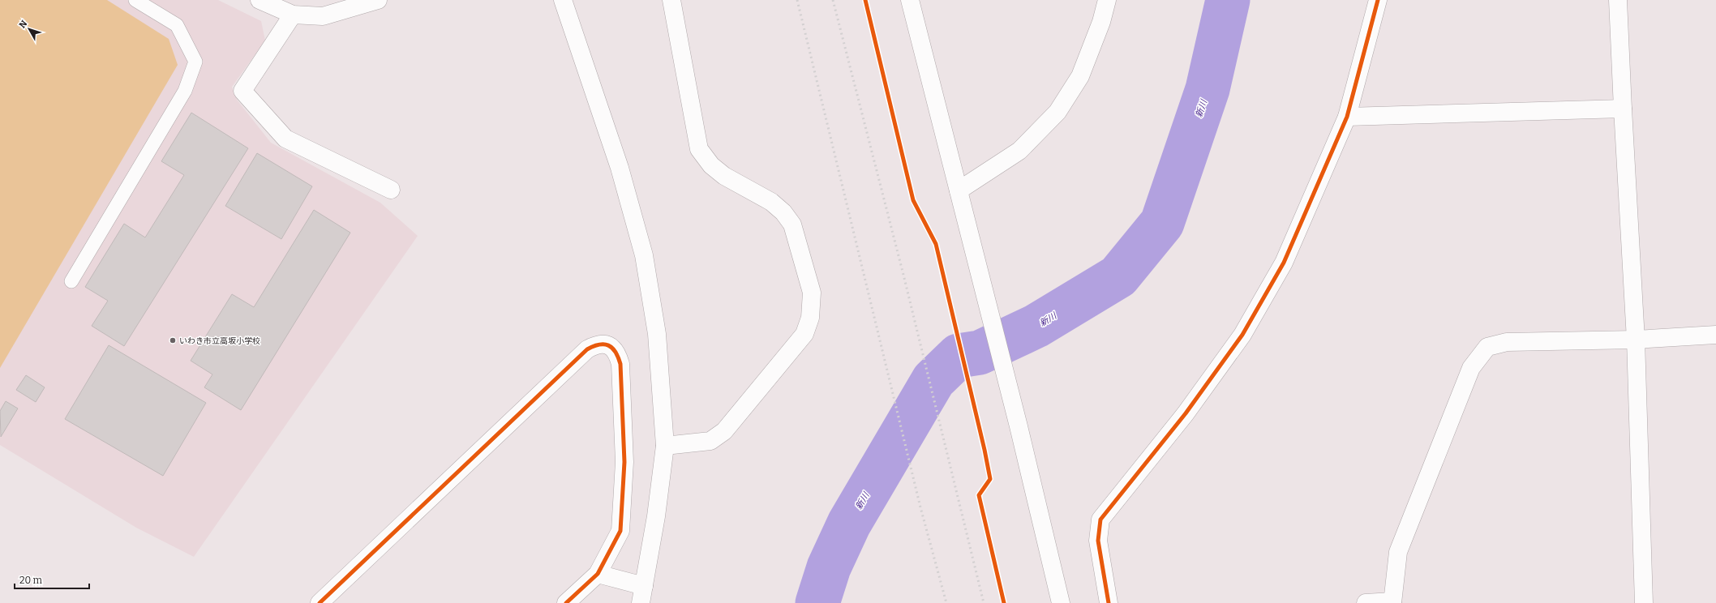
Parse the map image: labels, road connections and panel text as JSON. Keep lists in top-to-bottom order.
{
  "water": ["新川"],
  "places": ["いわき市立高坂小学校"],
  "scale_bar": "20 m",
  "north": "top left"
}
